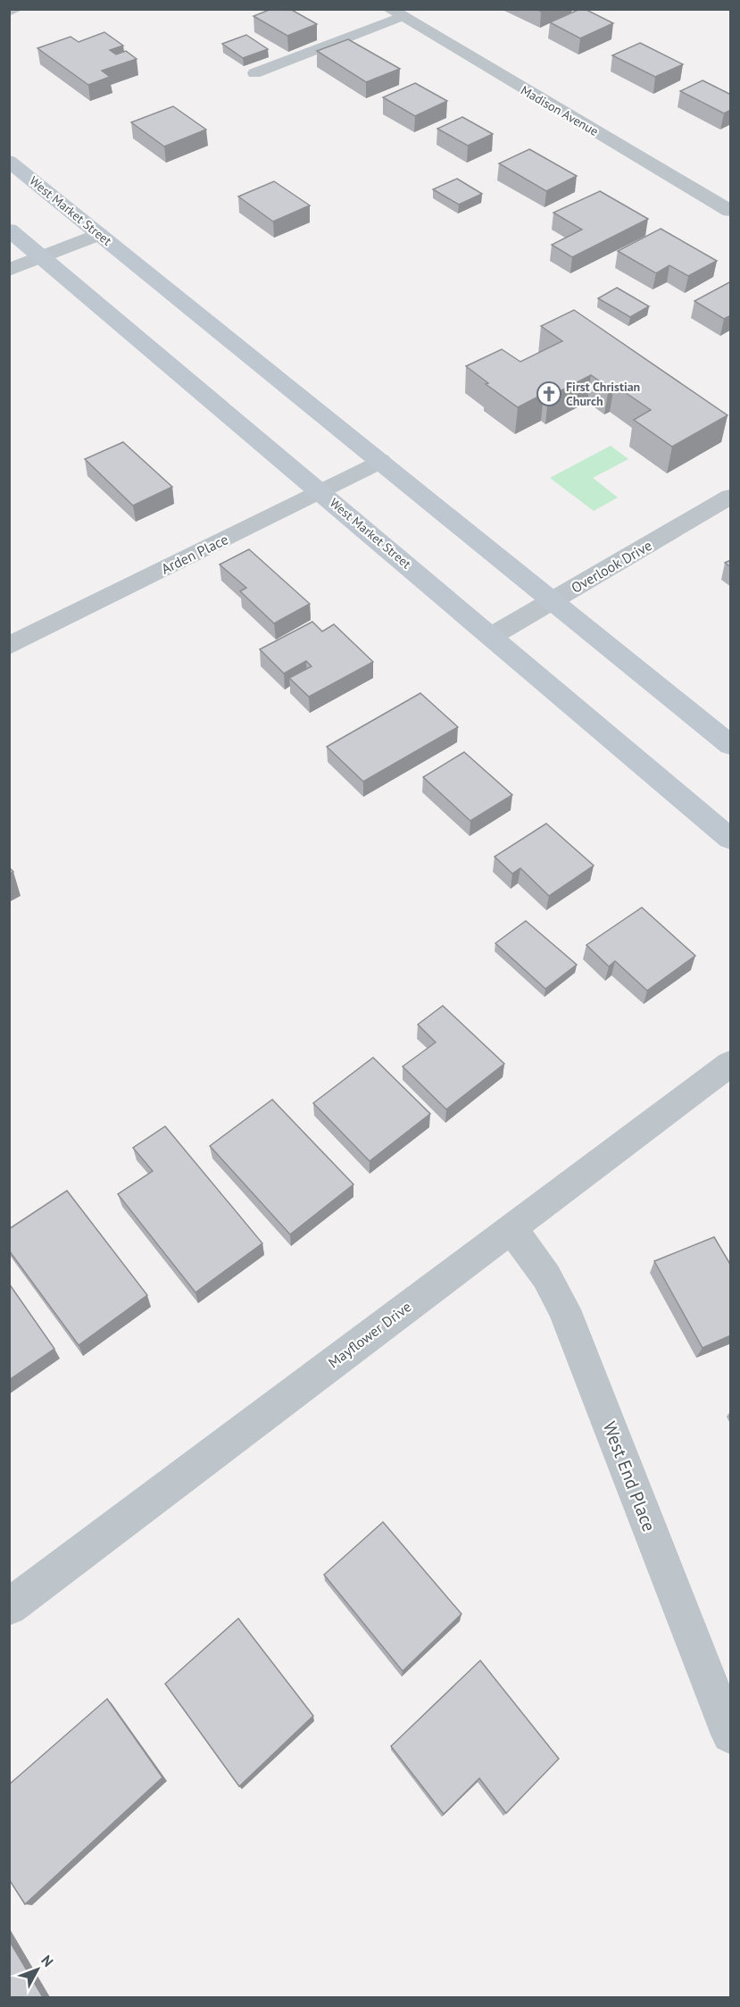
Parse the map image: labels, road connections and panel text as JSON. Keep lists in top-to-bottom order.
{
  "streets": {
    "main road": ["West Market Street"],
    "street": [
      "Madison Avenue",
      "Arden Place",
      "Overlook Drive",
      "Mayflower Drive",
      "West End Place"
    ]
  },
  "crossings": [
    ["West Market Street", "Arden Place"],
    ["West Market Street", "Overlook Drive"],
    ["Mayflower Drive", "West End Place"]
  ],
  "places": {
    "church": ["First Christian Church"]
  },
  "north": "top right"
}
